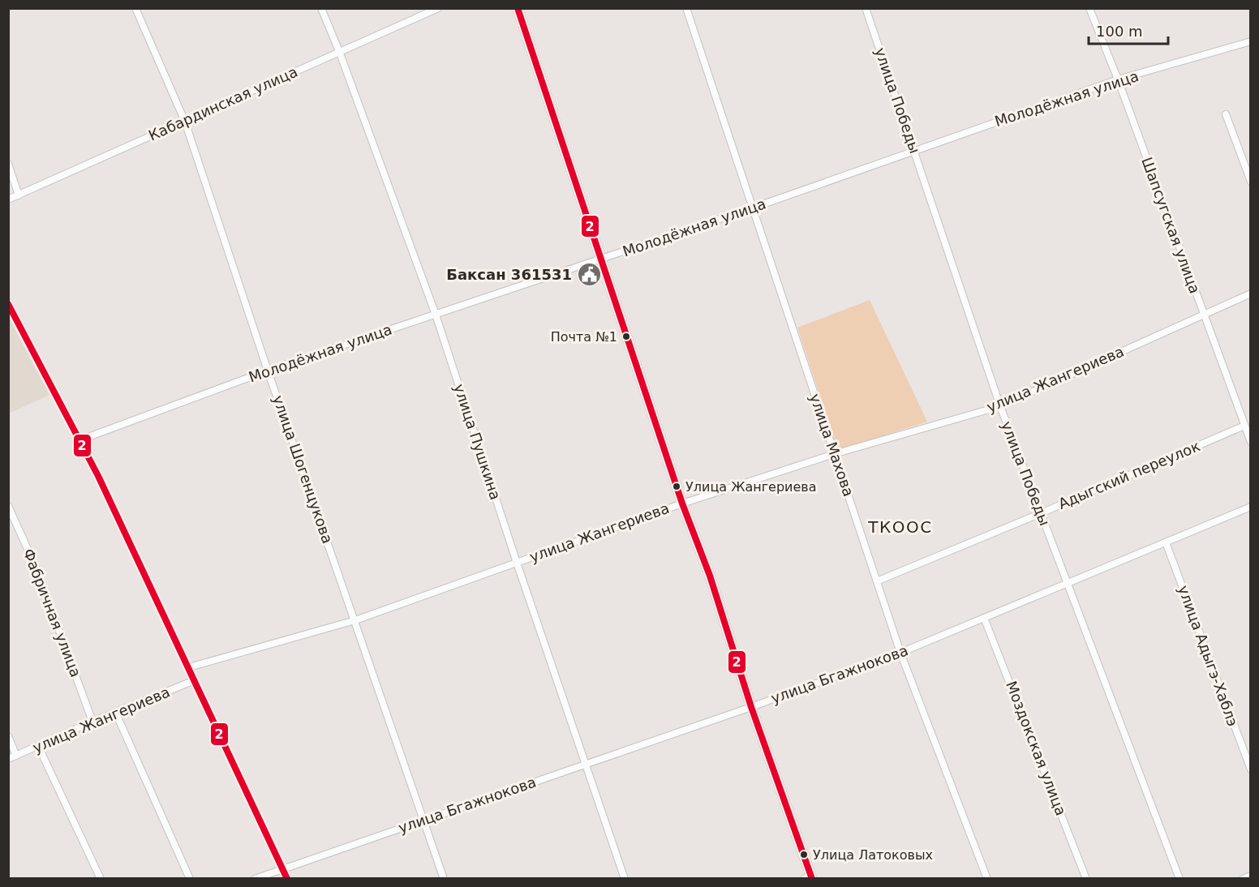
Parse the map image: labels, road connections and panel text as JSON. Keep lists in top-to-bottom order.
{
  "streets": {
    "street": [
      "Молодёжная улица",
      "улица Победы",
      "Кабардинская улица",
      "Шапсугская улица",
      "улица Жангериева",
      "улица Пушкина",
      "улица Махова",
      "улица Шогенцукова",
      "Адыгский переулок",
      "Фабричная улица",
      "улица Адыгэ-Хаблэ",
      "улица Бгажнокова",
      "Моздокская улица"
    ]
  },
  "crossings": [
    ["Молодёжная улица", "улица Победы"],
    ["Молодёжная улица", "Шапсугская улица"],
    ["Молодёжная улица", "улица Пушкина"],
    ["Молодёжная улица", "улица Махова"],
    ["Молодёжная улица", "улица Шогенцукова"],
    ["улица Победы", "улица Жангериева"],
    ["улица Победы", "Адыгский переулок"],
    ["улица Победы", "улица Бгажнокова"],
    ["Кабардинская улица", "улица Пушкина"],
    ["Кабардинская улица", "улица Шогенцукова"],
    ["Шапсугская улица", "улица Жангериева"],
    ["Шапсугская улица", "Адыгский переулок"],
    ["улица Жангериева", "улица Пушкина"],
    ["улица Жангериева", "улица Махова"],
    ["улица Жангериева", "улица Шогенцукова"],
    ["улица Жангериева", "Фабричная улица"],
    ["улица Пушкина", "улица Бгажнокова"],
    ["улица Махова", "Адыгский переулок"],
    ["улица Махова", "улица Бгажнокова"],
    ["улица Шогенцукова", "улица Бгажнокова"],
    ["улица Адыгэ-Хаблэ", "улица Бгажнокова"],
    ["улица Бгажнокова", "Моздокская улица"]
  ],
  "districts": ["ТКООС"],
  "places": {
    "public building": ["Баксан 361531"],
    "other": ["Почта №1", "Улица Жангериева", "Улица Латоковых"]
  },
  "lines": ["transit line 2"],
  "scale_bar": "100 m"
}
